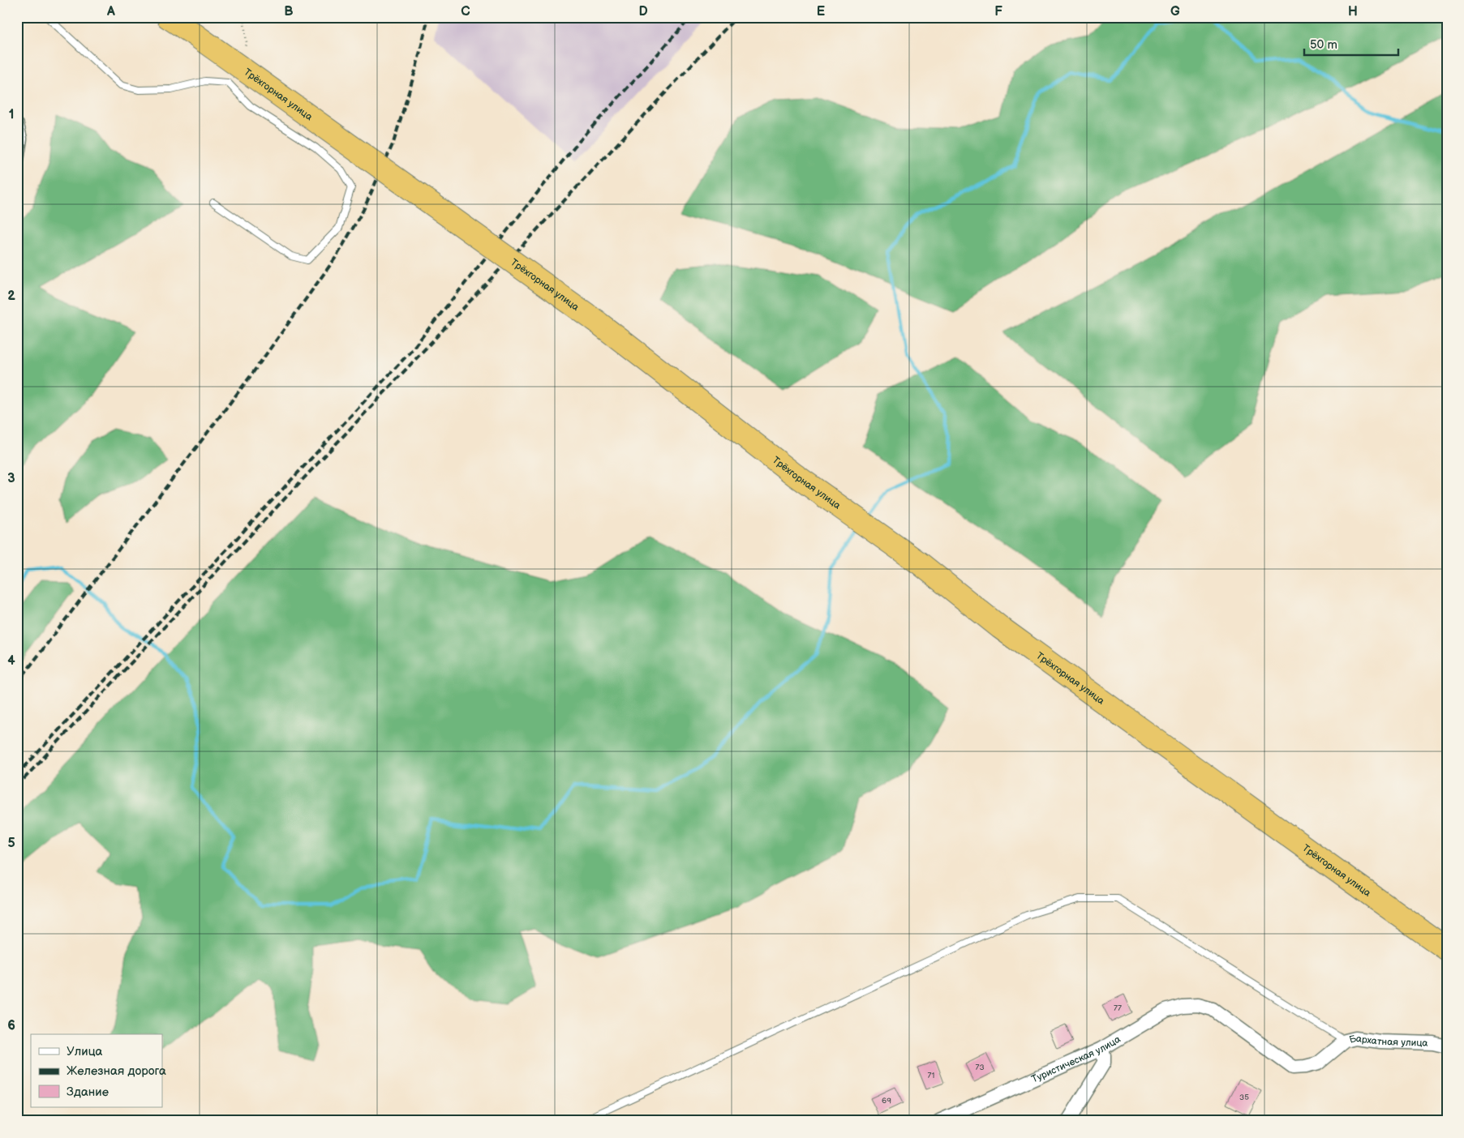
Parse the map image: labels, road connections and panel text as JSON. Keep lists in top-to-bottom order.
{
  "streets": {
    "highway": ["Трёхгорная улица"],
    "street": ["Бархатная улица", "Туристическая улица"]
  },
  "crossings": [
    ["Бархатная улица", "Туристическая улица"]
  ],
  "house_numbers": [
    "77",
    "73",
    "71",
    "35",
    "69"
  ],
  "legend": ["Улица", "Железная дорога", "Здание"],
  "scale_bar": "50 m",
  "grid": {
    "columns": [
      "A",
      "B",
      "C",
      "D",
      "E",
      "F",
      "G",
      "H"
    ],
    "rows": [
      "1",
      "2",
      "3",
      "4",
      "5",
      "6"
    ]
  }
}
